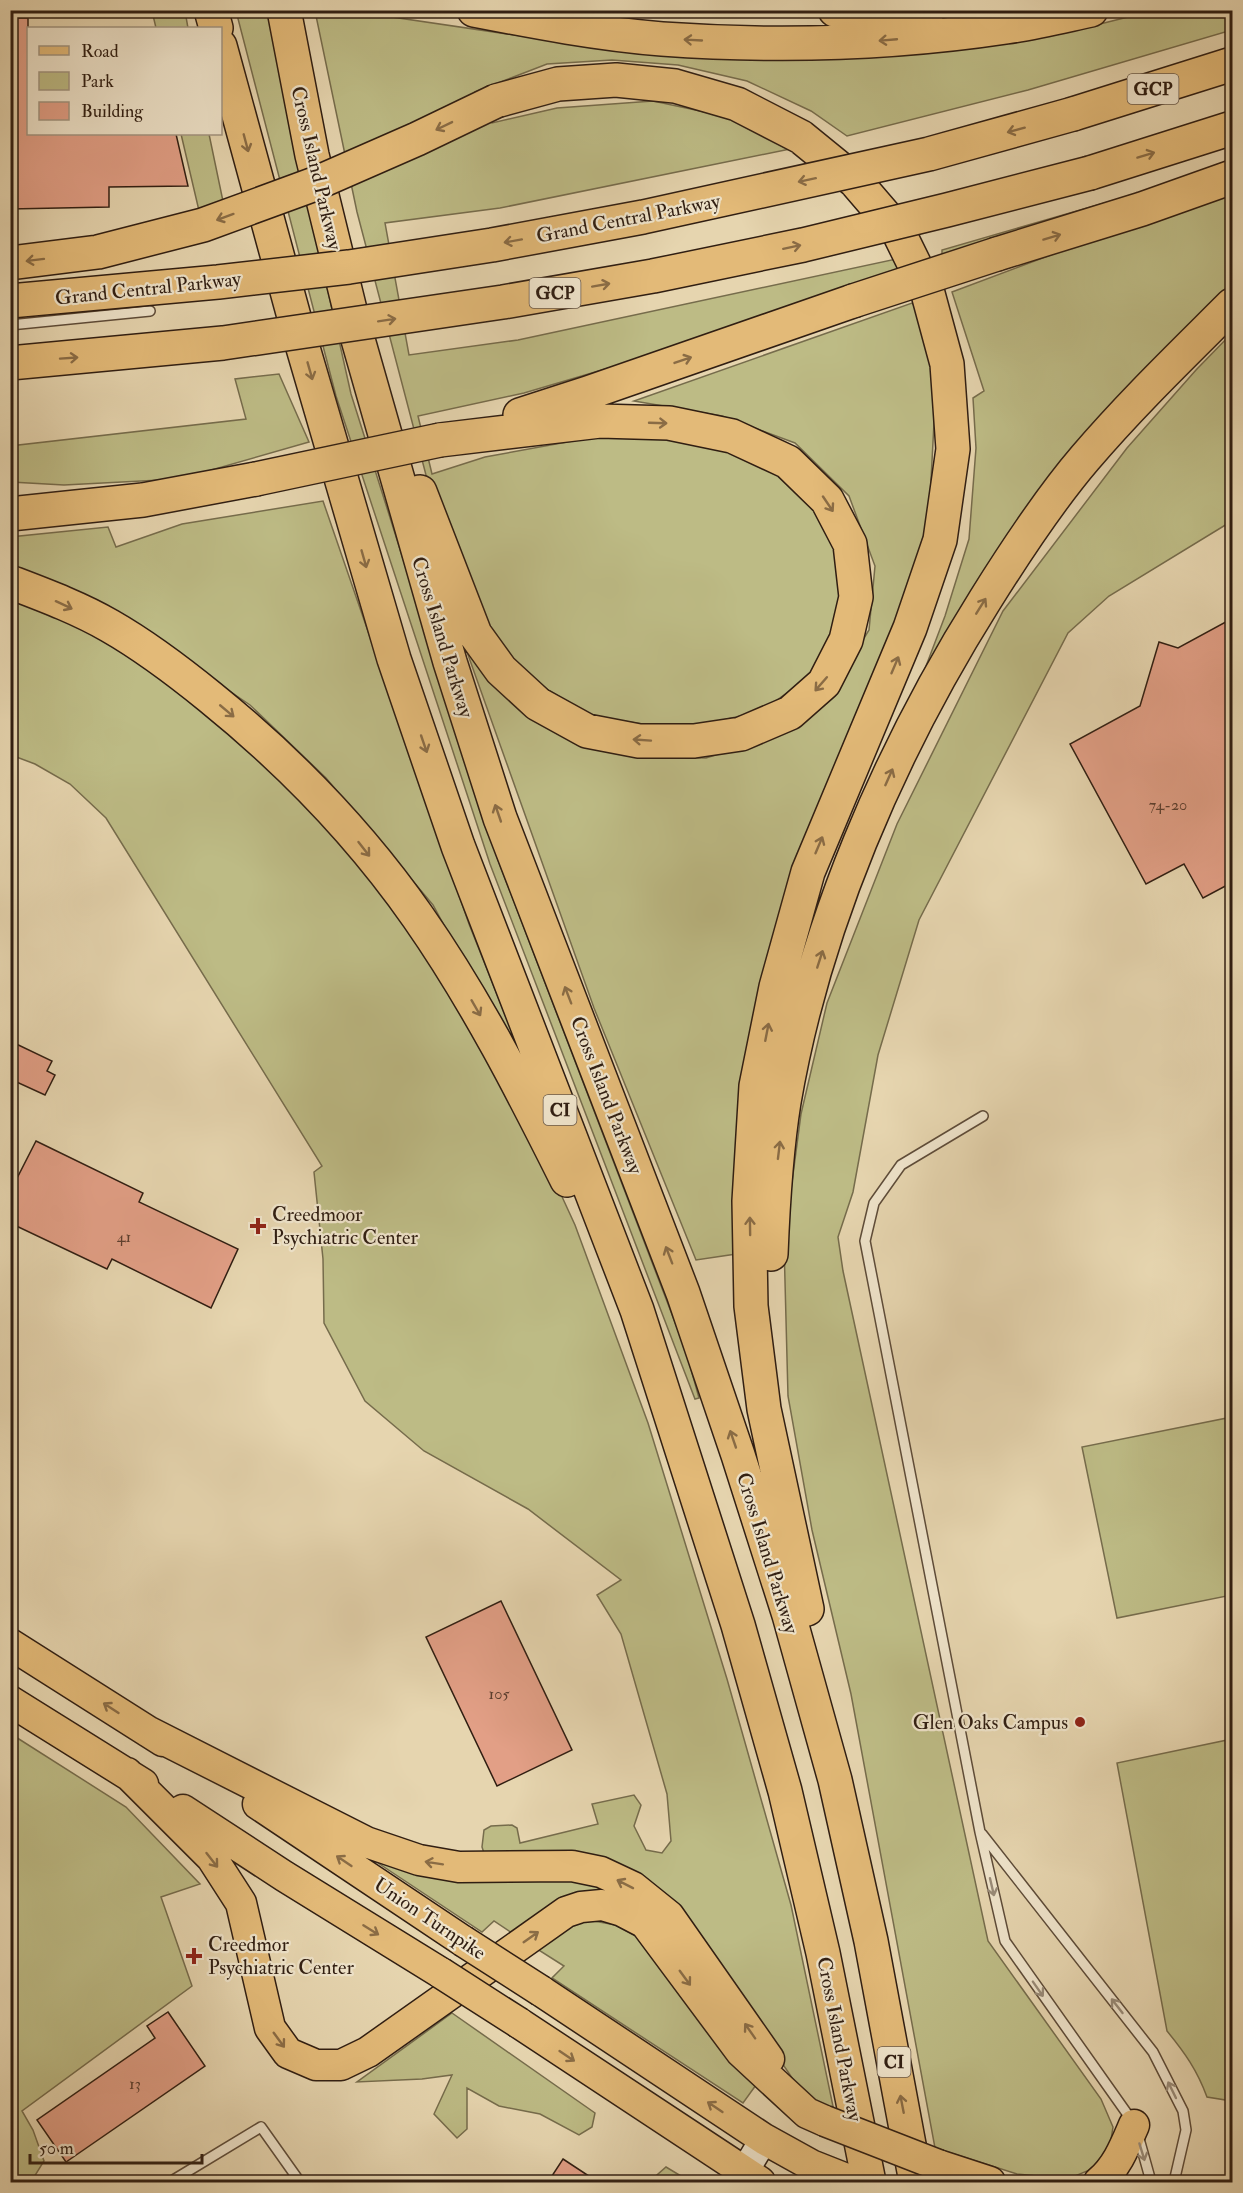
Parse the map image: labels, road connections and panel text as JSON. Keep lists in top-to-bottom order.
{
  "streets": {
    "highway": [
      "GCP",
      "Cross Island Parkway",
      "Grand Central Parkway",
      "CI"
    ],
    "main road": ["Union Turnpike"]
  },
  "places": {
    "health": ["Creedmoor Psychiatric Center", "Creedmor Psychiatric Center"],
    "other": ["Glen Oaks Campus"]
  },
  "house_numbers": [
    "74-20",
    "41",
    "105",
    "13"
  ],
  "legend": ["Road", "Park", "Building"],
  "scale_bar": "50 m"
}
